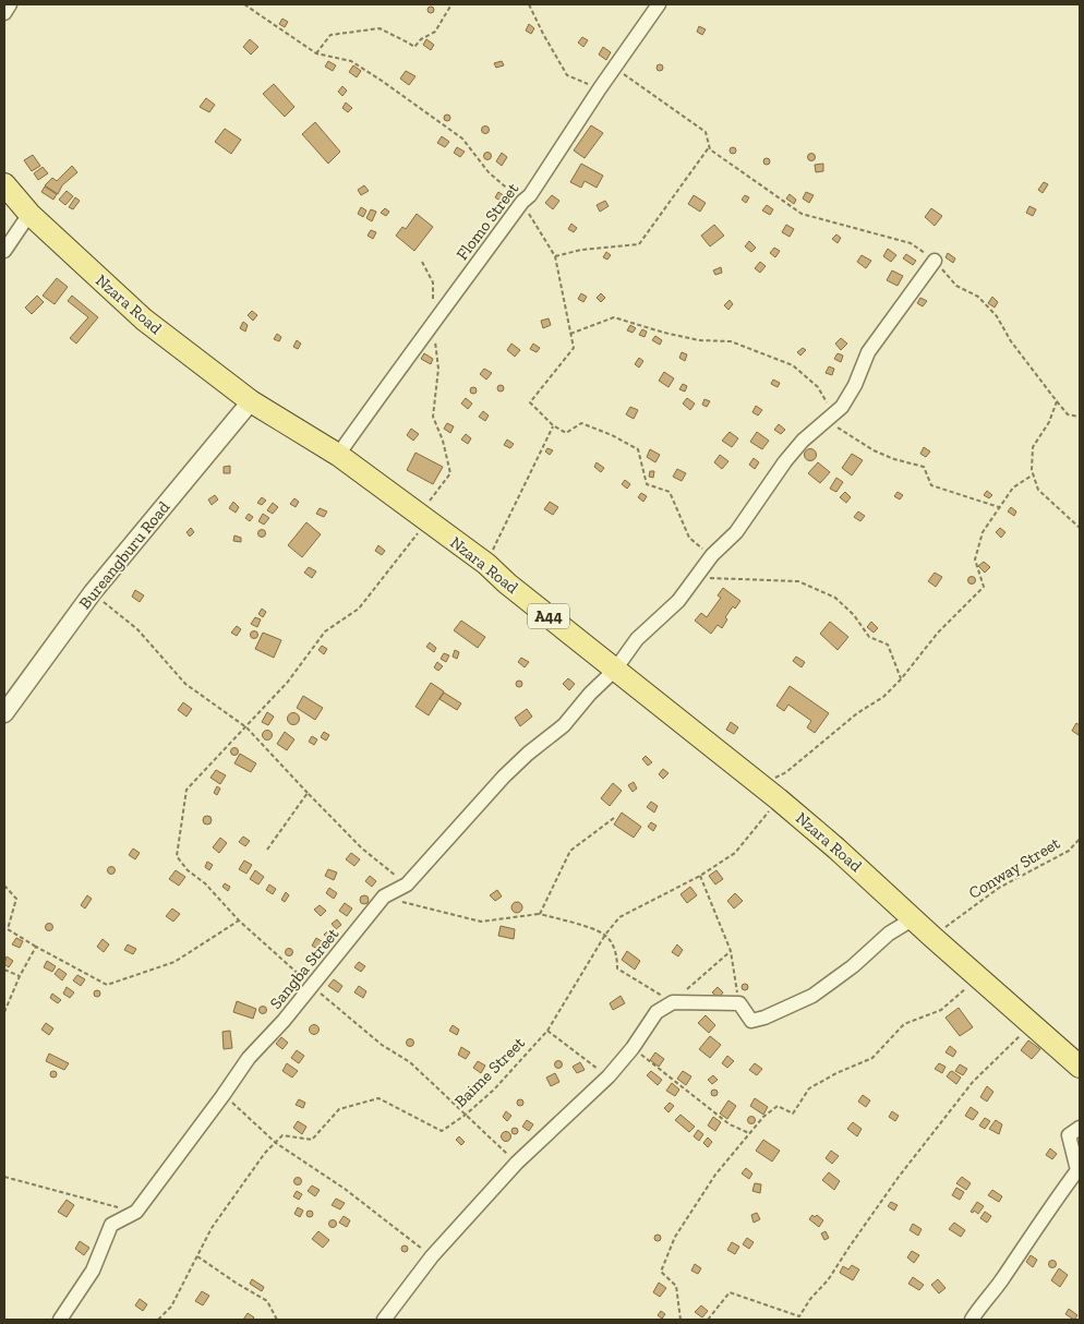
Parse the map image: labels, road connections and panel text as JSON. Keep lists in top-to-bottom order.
{
  "streets": {
    "main road": ["Nzara Road", "A44"],
    "street": ["Flomo Street", "Bureangburu Road", "Sangba Street"],
    "path": ["Conway Street", "Baime Street"]
  },
  "crossings": [
    ["Flomo Street", "Nzara Road"],
    ["Nzara Road", "Bureangburu Road"],
    ["Nzara Road", "Conway Street"],
    ["Nzara Road", "Sangba Street"],
    ["Nzara Road", "Baime Street"]
  ]
}
